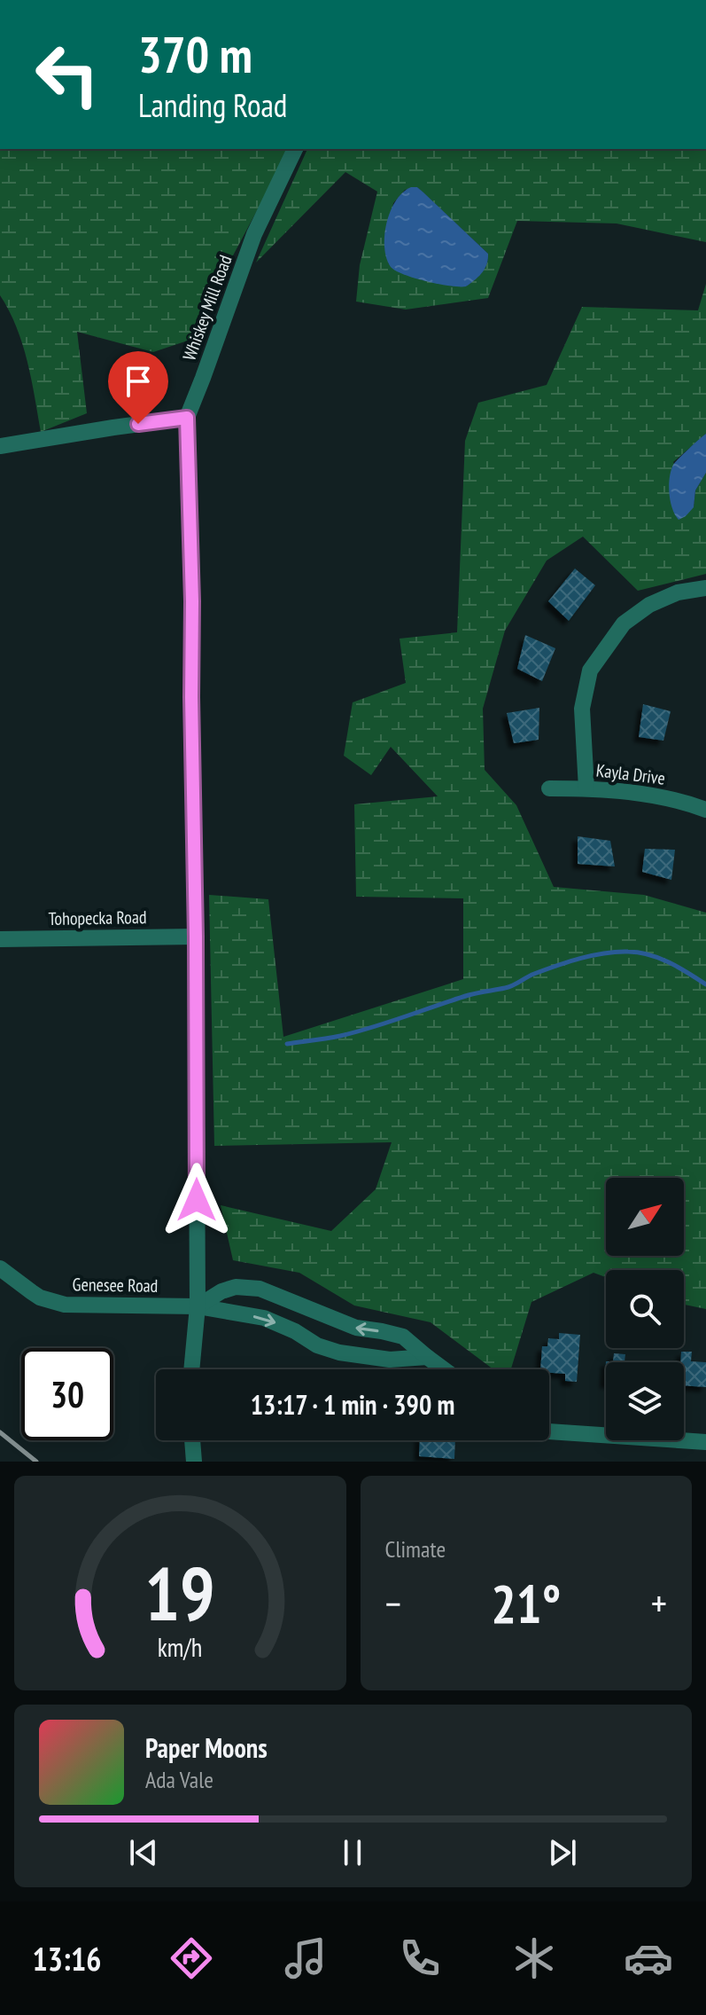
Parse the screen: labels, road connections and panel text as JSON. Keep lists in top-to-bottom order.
{
  "streets": {
    "street": [
      "Whiskey Mill Road",
      "Kayla Drive",
      "Tohopecka Road",
      "Genesee Road"
    ]
  },
  "crossings": [
    ["Whiskey Mill Road", "Tohopecka Road"],
    ["Whiskey Mill Road", "Genesee Road"]
  ],
  "north": "top right",
  "page": {
    "turn": ["370 m", "Landing Road"],
    "limit": "30",
    "trip": "13:17 · 1 min · 390 m",
    "tile": "Climate",
    "heat": ["−", "21°", "+"],
    "song": ["Paper Moons", "Ada Vale"],
    "tabs": "13:16",
    "gauge": ["19", "km/h"]
  }
}
